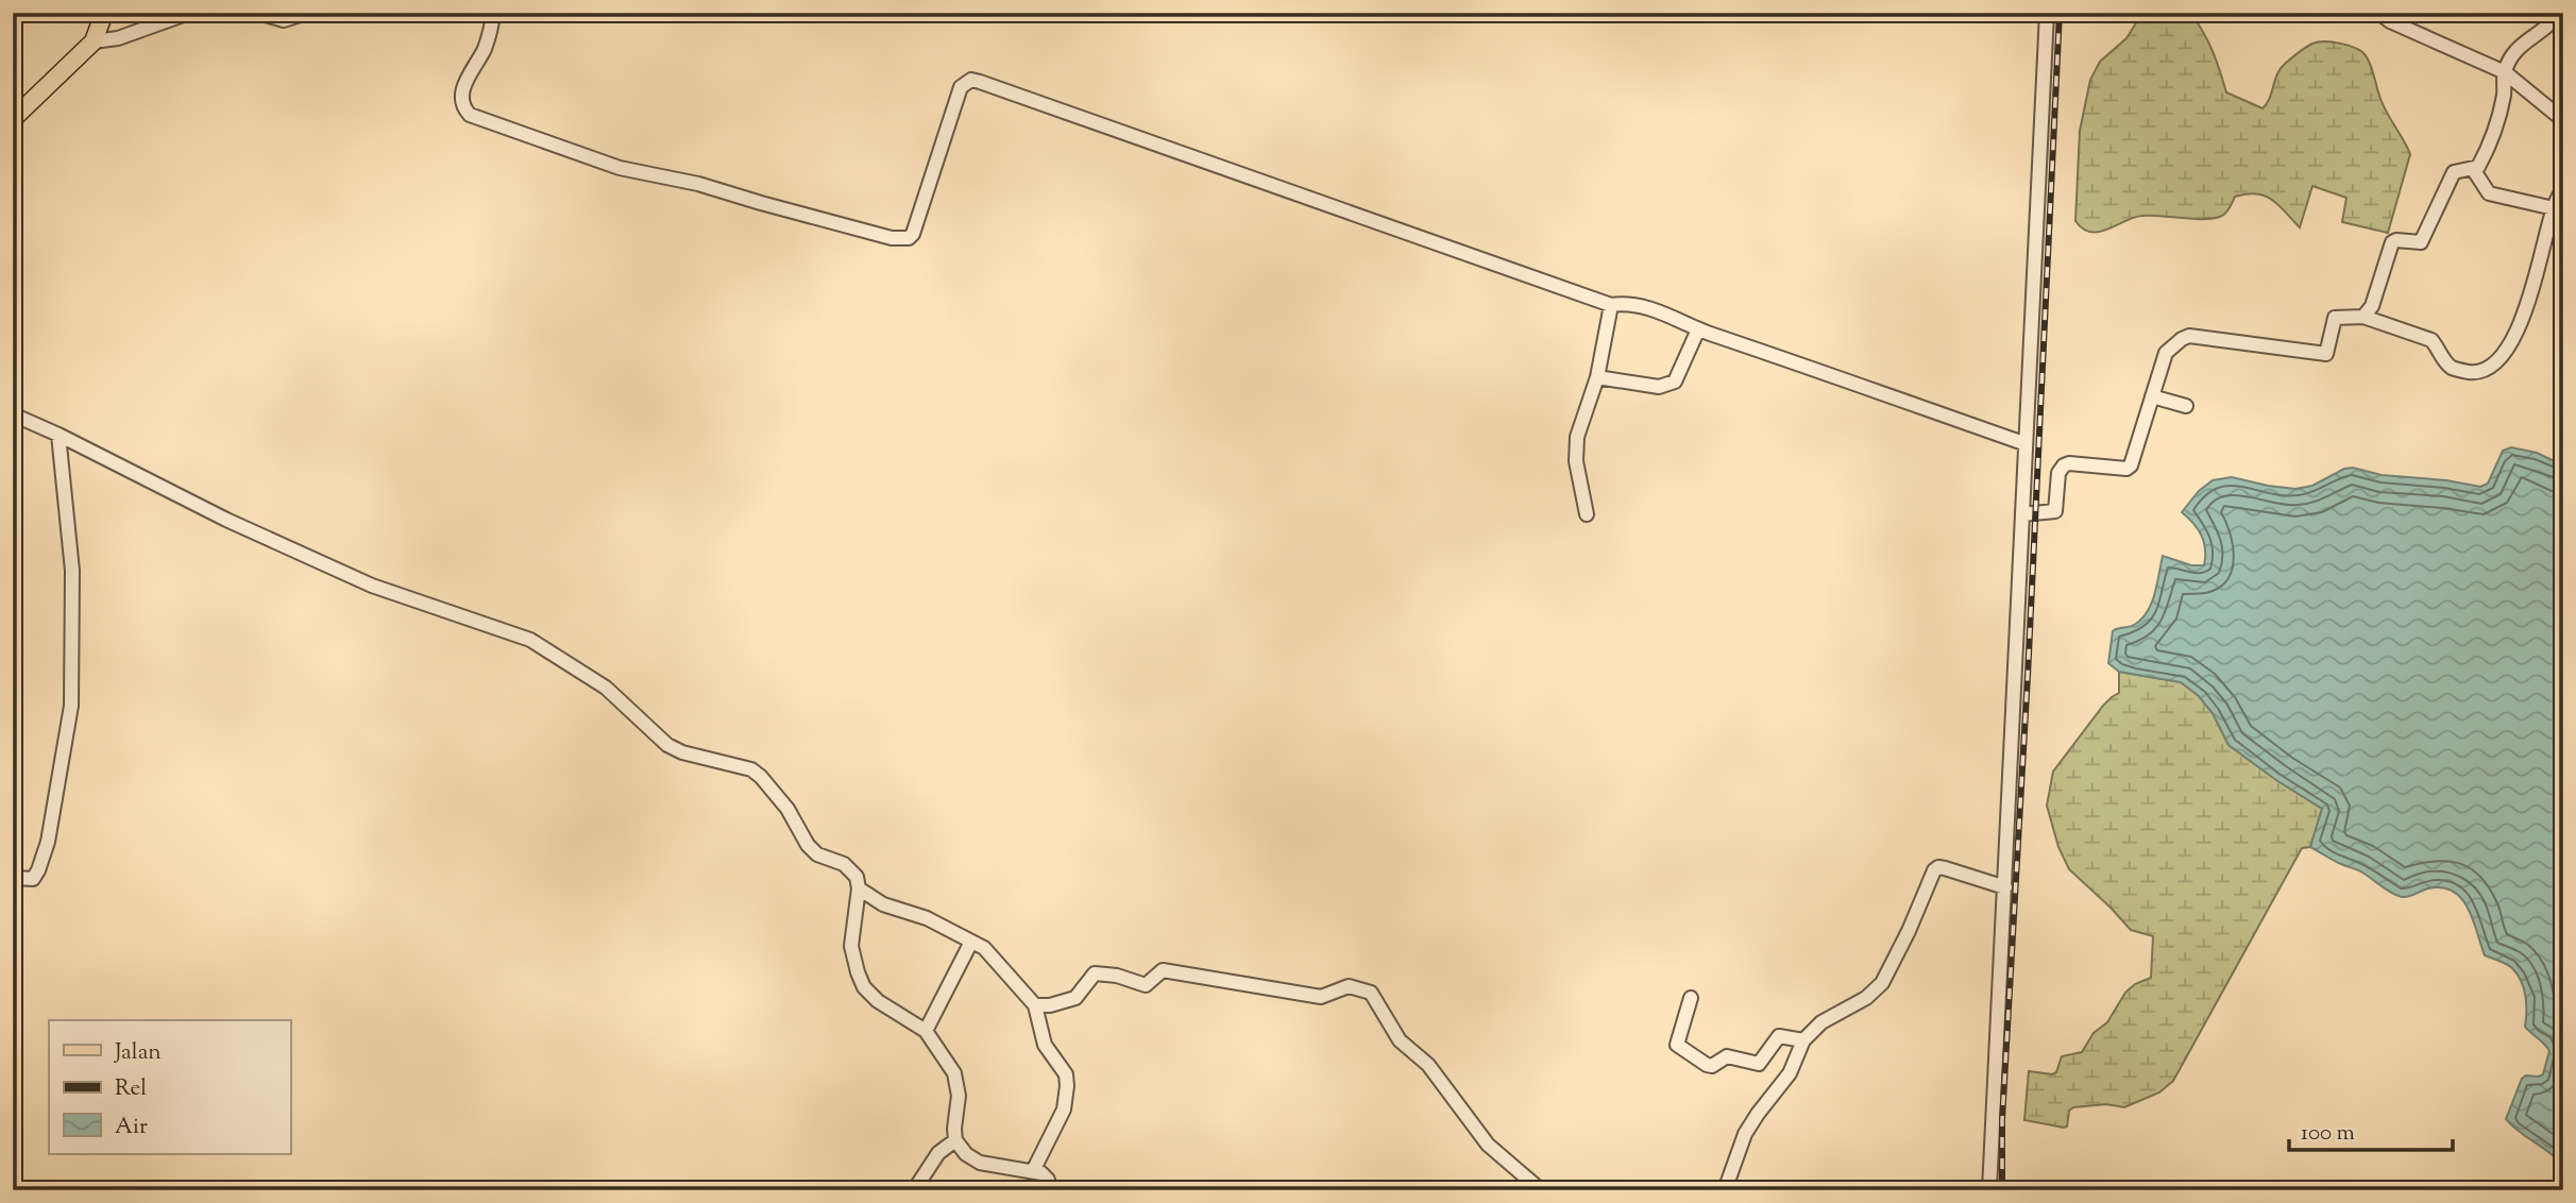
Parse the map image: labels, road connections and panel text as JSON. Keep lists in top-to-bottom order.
{
  "legend": ["Jalan", "Rel", "Air"],
  "scale_bar": "100 m"
}
